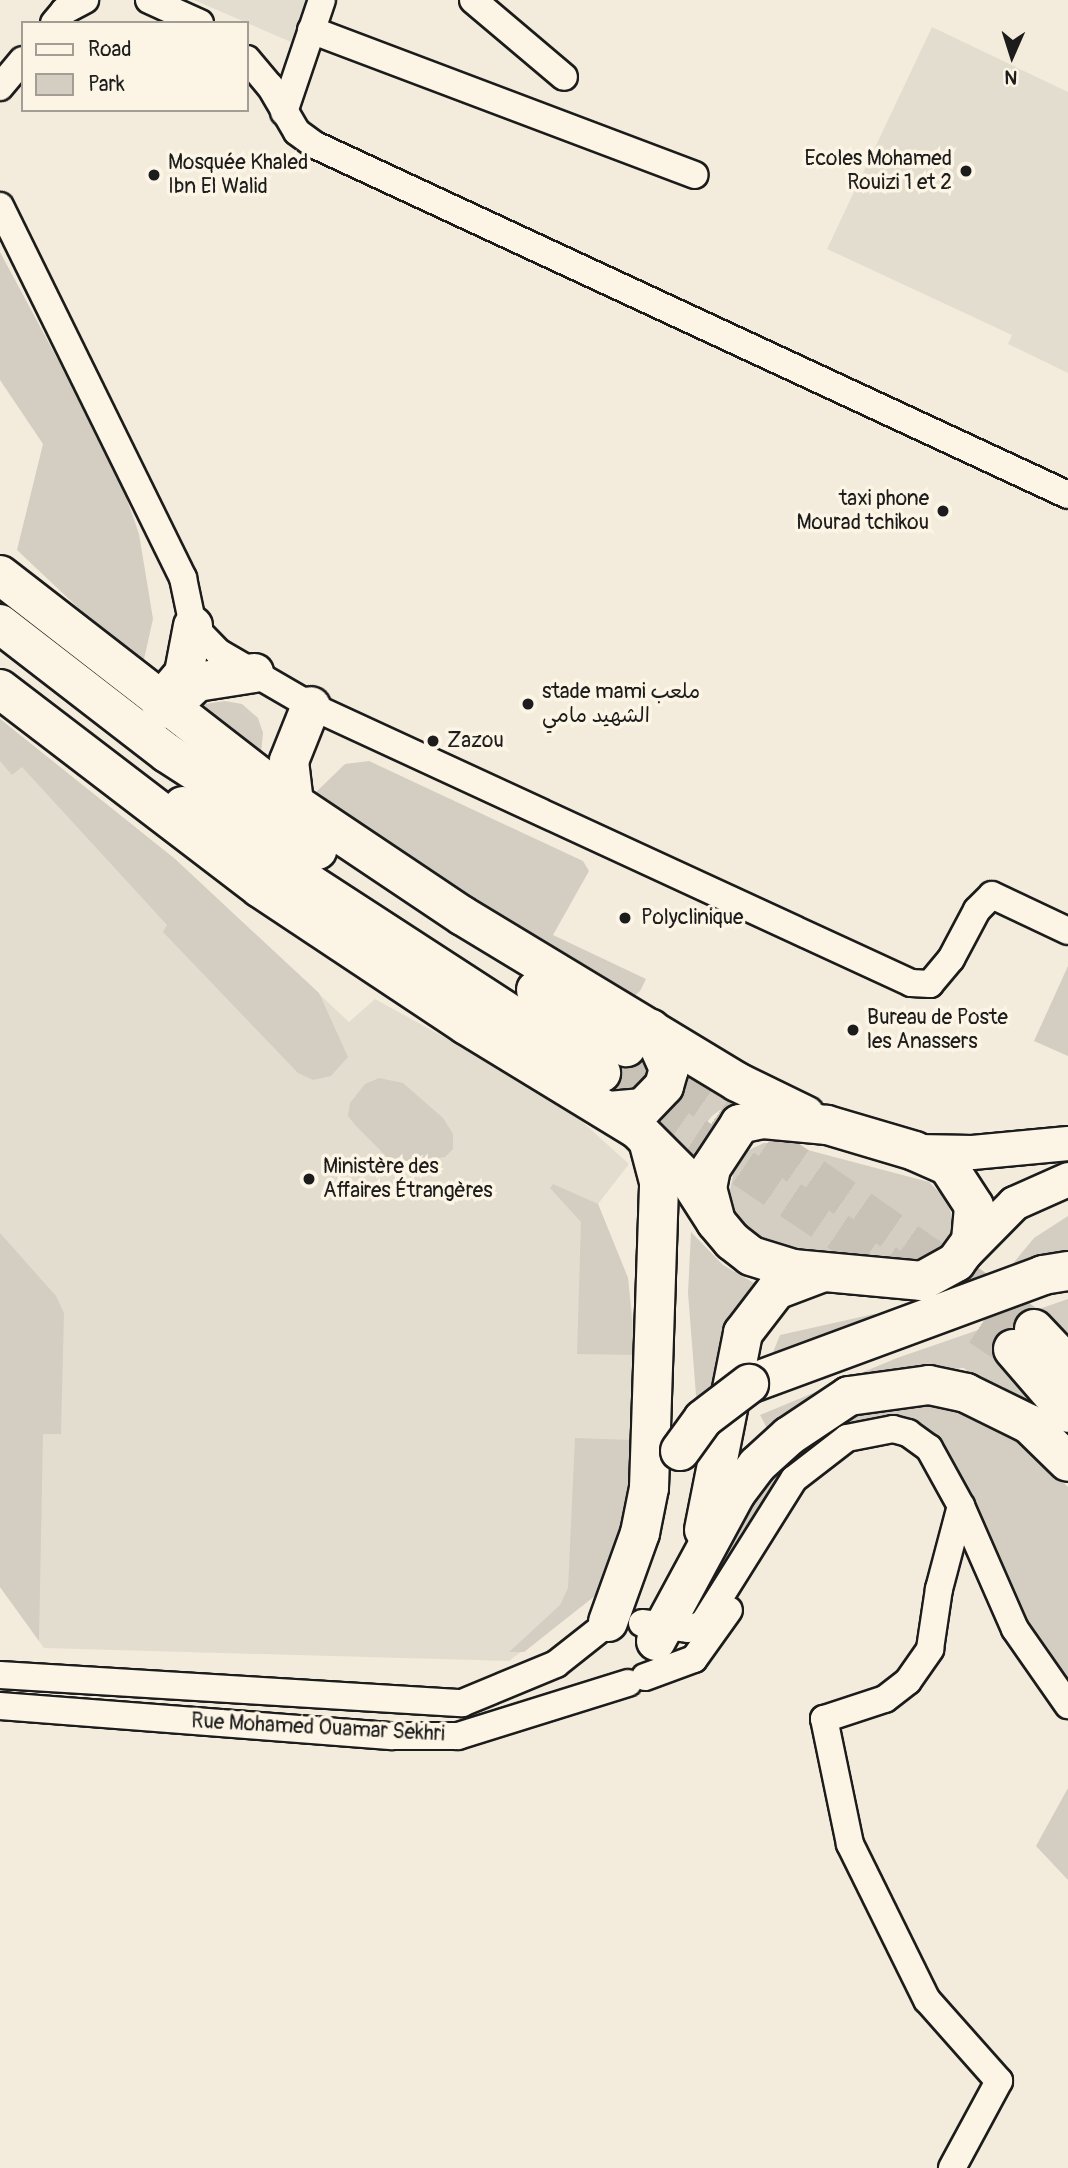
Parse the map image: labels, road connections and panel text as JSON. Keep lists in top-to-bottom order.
{
  "streets": {
    "street": ["Rue Mohamed Ouamar Sekhri"]
  },
  "places": [
    "Ecoles Mohamed Rouizi 1 et 2",
    "Mosquée Khaled Ibn El Walid",
    "taxi phone Mourad tchikou",
    "stade mami ملعب الشهيد مامي",
    "Zazou",
    "Polyclinique",
    "Bureau de Poste les Anassers",
    "Ministère des Affaires Étrangères"
  ],
  "legend": ["Road", "Park"],
  "north": "bottom"
}
